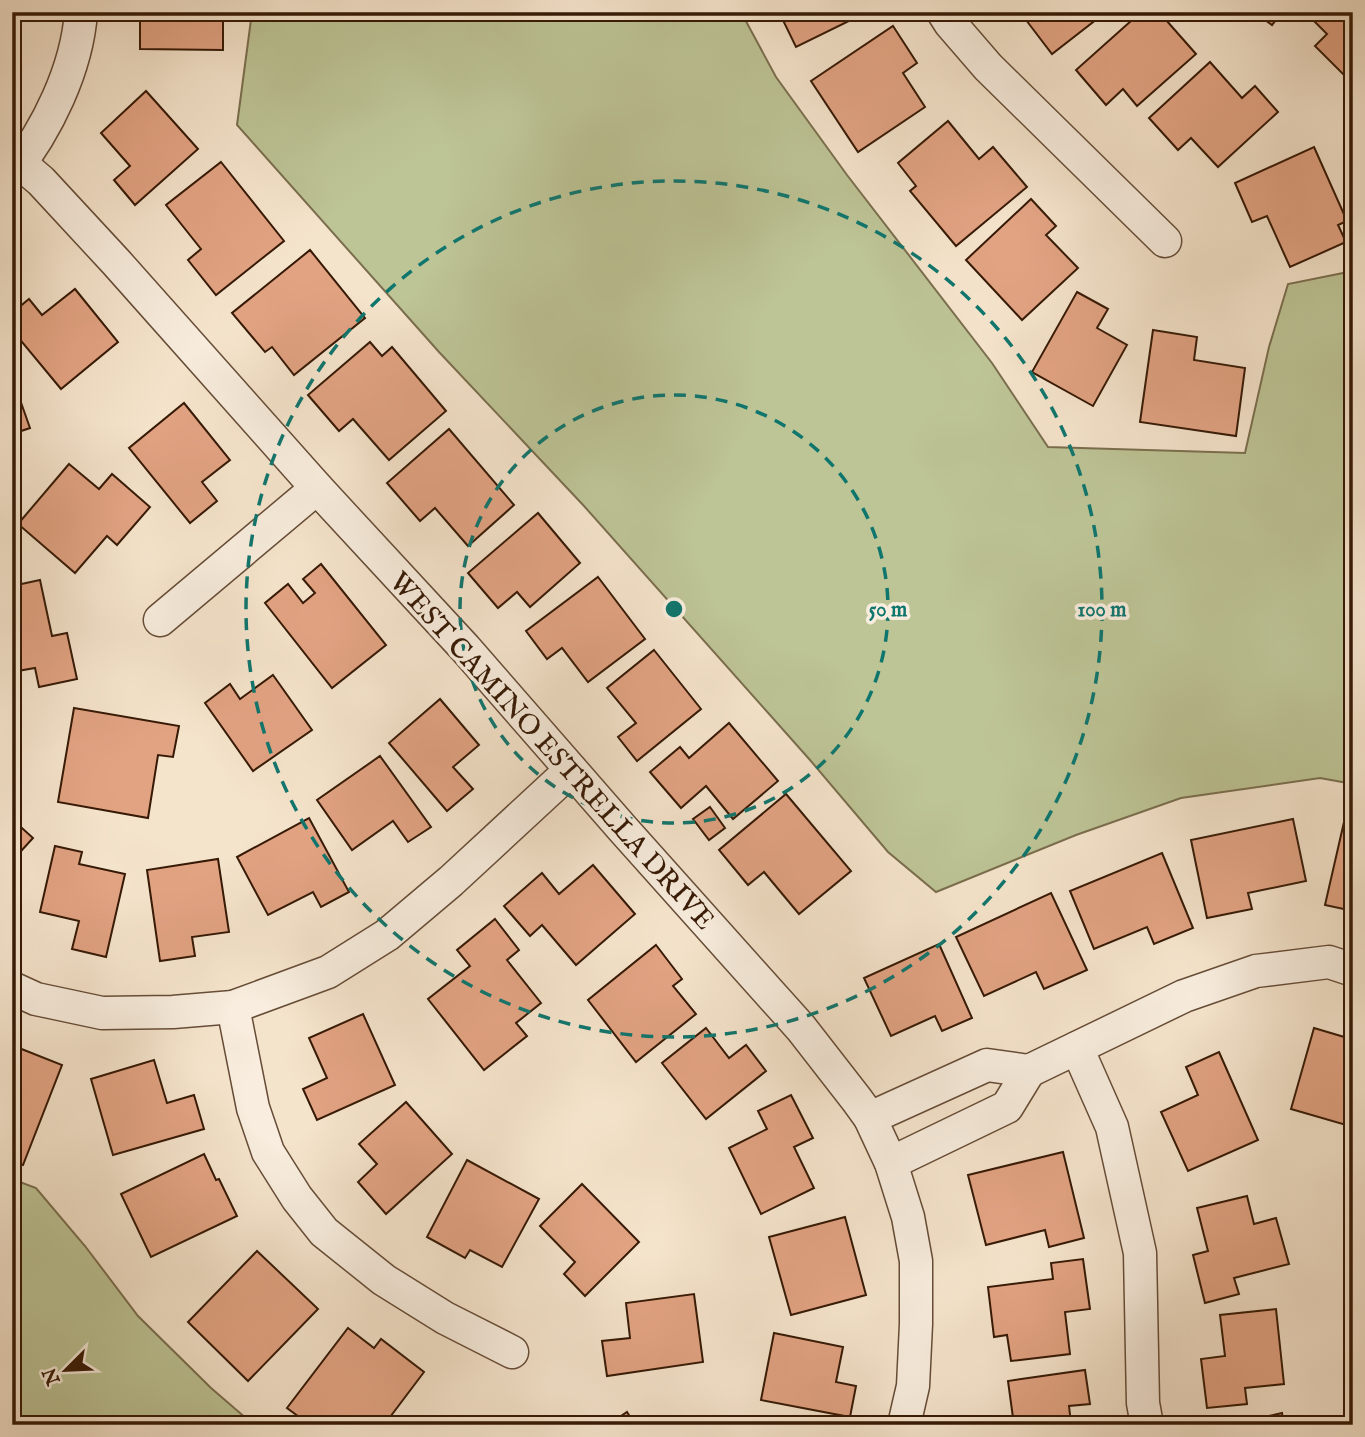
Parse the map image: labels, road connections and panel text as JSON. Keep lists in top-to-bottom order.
{
  "streets": {
    "street": ["WEST CAMINO ESTRELLA DRIVE"]
  },
  "north": "bottom left",
  "rings": ["50 m", "100 m"]
}
